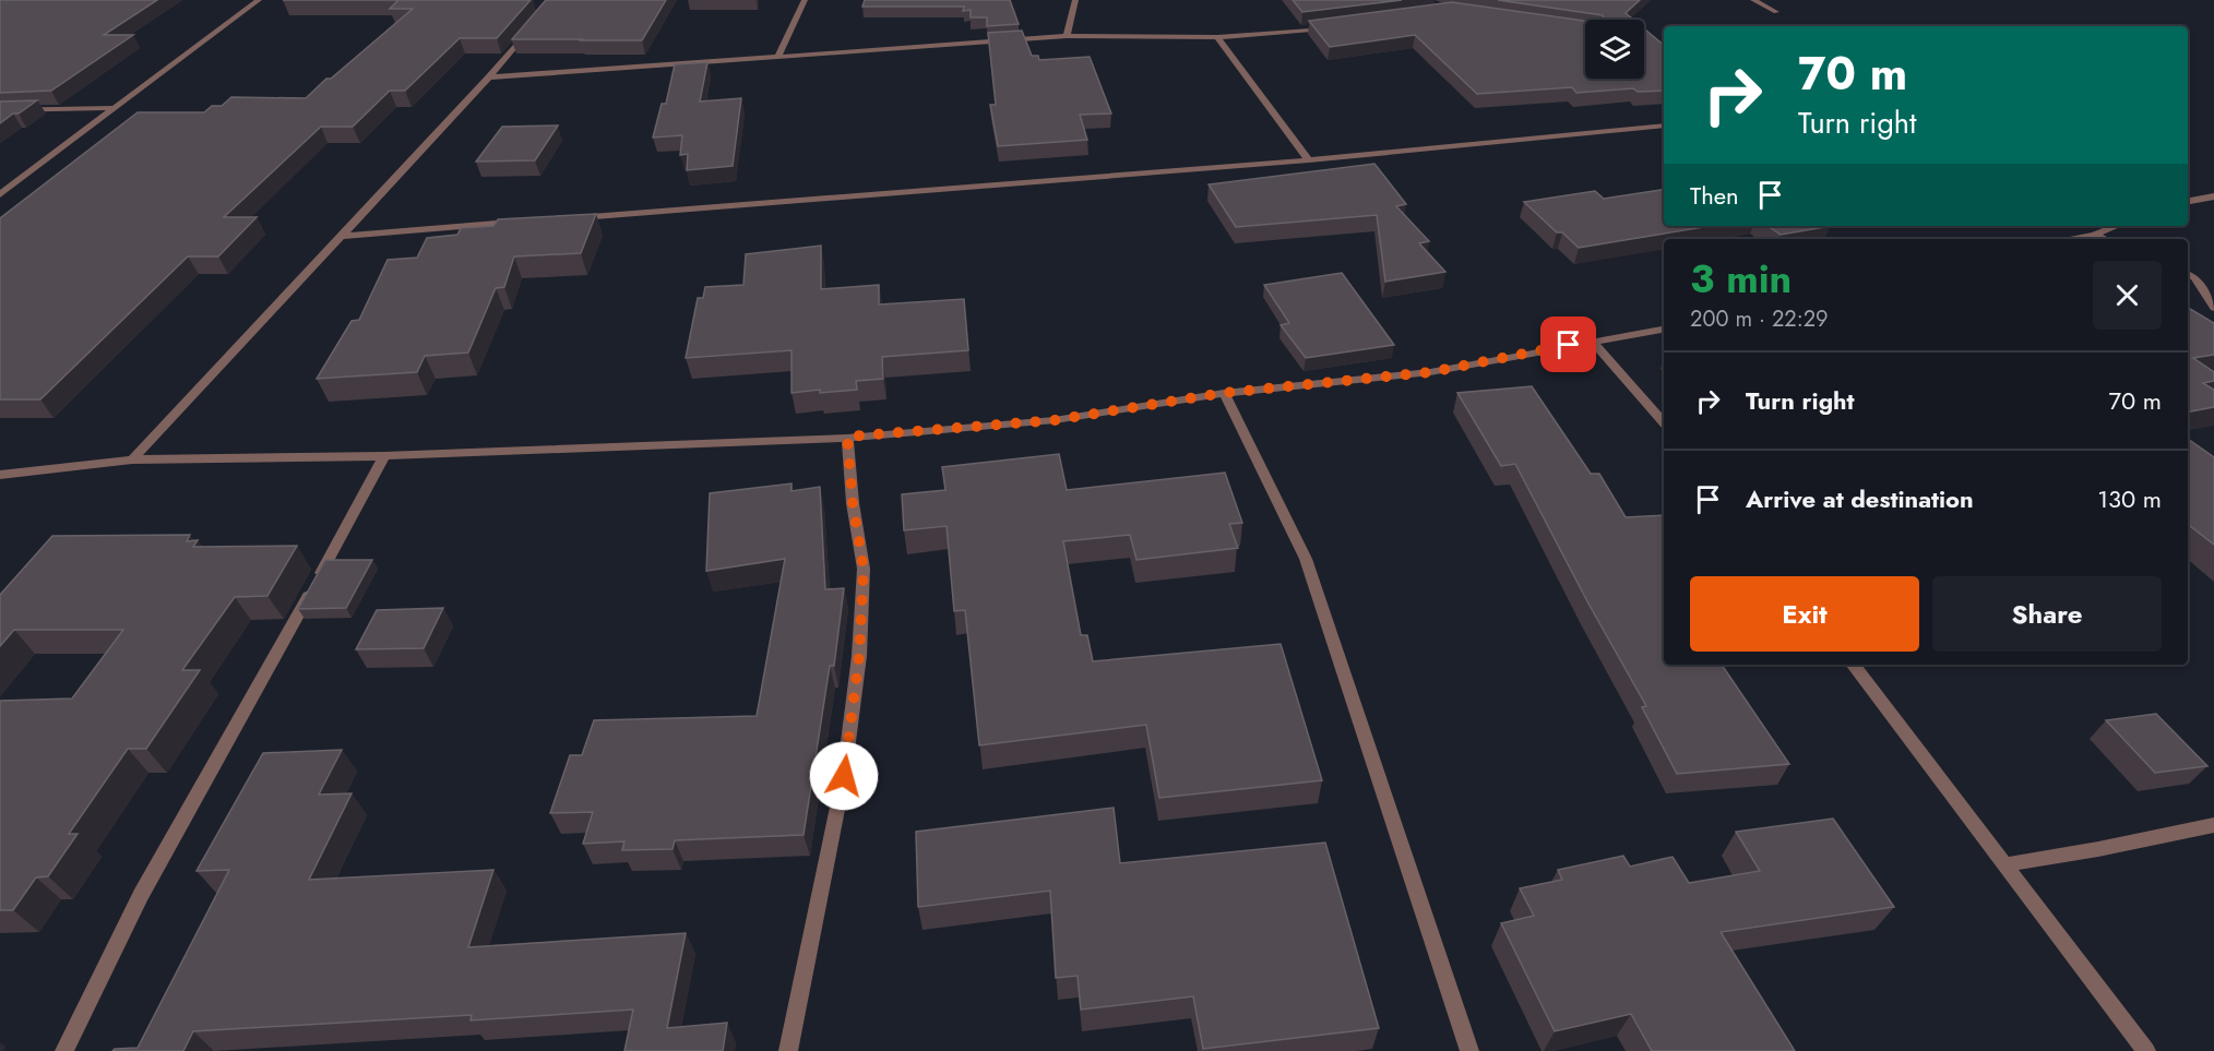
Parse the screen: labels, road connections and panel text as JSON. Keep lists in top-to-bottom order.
{
  "page": {
    "turn": ["70 m", "Turn right"],
    "then": "Then",
    "heading": ["3 min", "200 m · 22:29"],
    "list": [
      {
        "name": "Turn right",
        "value": "70 m"
      },
      {
        "name": "Arrive at destination",
        "value": "130 m"
      }
    ],
    "buttons": ["Exit", "Share"]
  }
}
